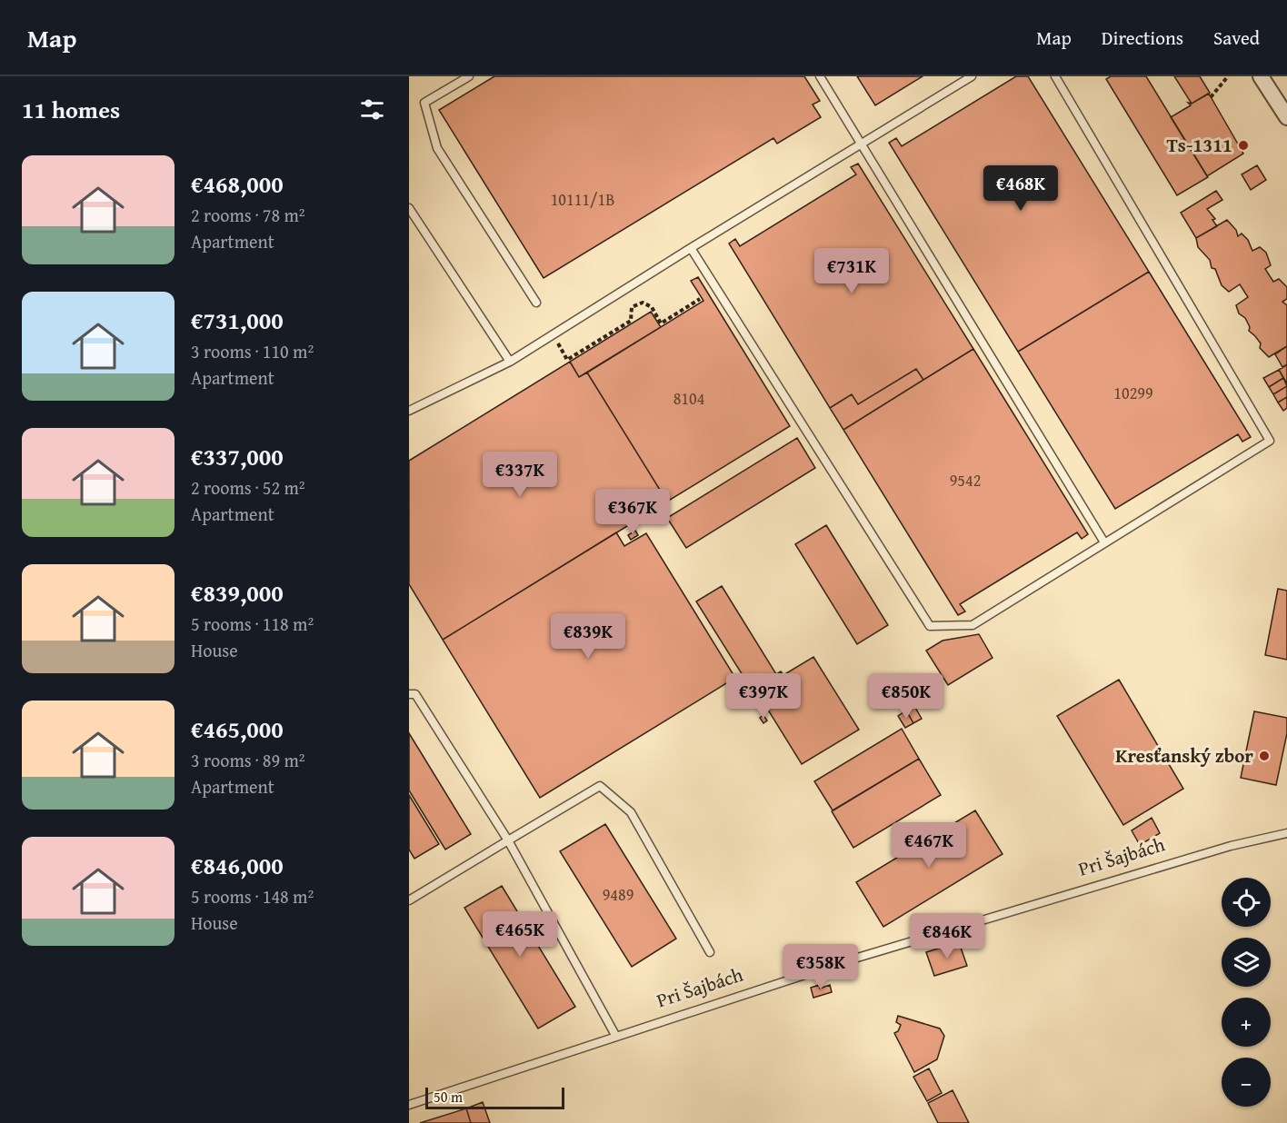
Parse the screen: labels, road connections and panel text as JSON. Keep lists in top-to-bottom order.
{
  "streets": {
    "lane": ["Pri Šajbách"]
  },
  "places": ["Ts-1311", "Kresťanský zbor"],
  "house_numbers": [
    "10111/1B",
    "10299",
    "8104",
    "9542",
    "9489"
  ],
  "scale_bar": "50 m",
  "page": {
    "header": "Map",
    "nav": ["Map", "Directions", "Saved"],
    "heading": "11 homes",
    "list": [
      {
        "name": "€468,000",
        "note": "2 rooms · 78 m² · Apartment"
      },
      {
        "name": "€731,000",
        "note": "3 rooms · 110 m² · Apartment"
      },
      {
        "name": "€337,000",
        "note": "2 rooms · 52 m² · Apartment"
      },
      {
        "name": "€839,000",
        "note": "5 rooms · 118 m² · House"
      },
      {
        "name": "€465,000",
        "note": "3 rooms · 89 m² · Apartment"
      },
      {
        "name": "€846,000",
        "note": "5 rooms · 148 m² · House"
      }
    ],
    "price": [
      "€468K",
      "€731K",
      "€337K",
      "€367K",
      "€839K",
      "€397K",
      "€850K",
      "€467K",
      "€465K",
      "€846K",
      "€358K"
    ],
    "map_buttons": ["+", "−"],
    "scale": "50 m"
  }
}
